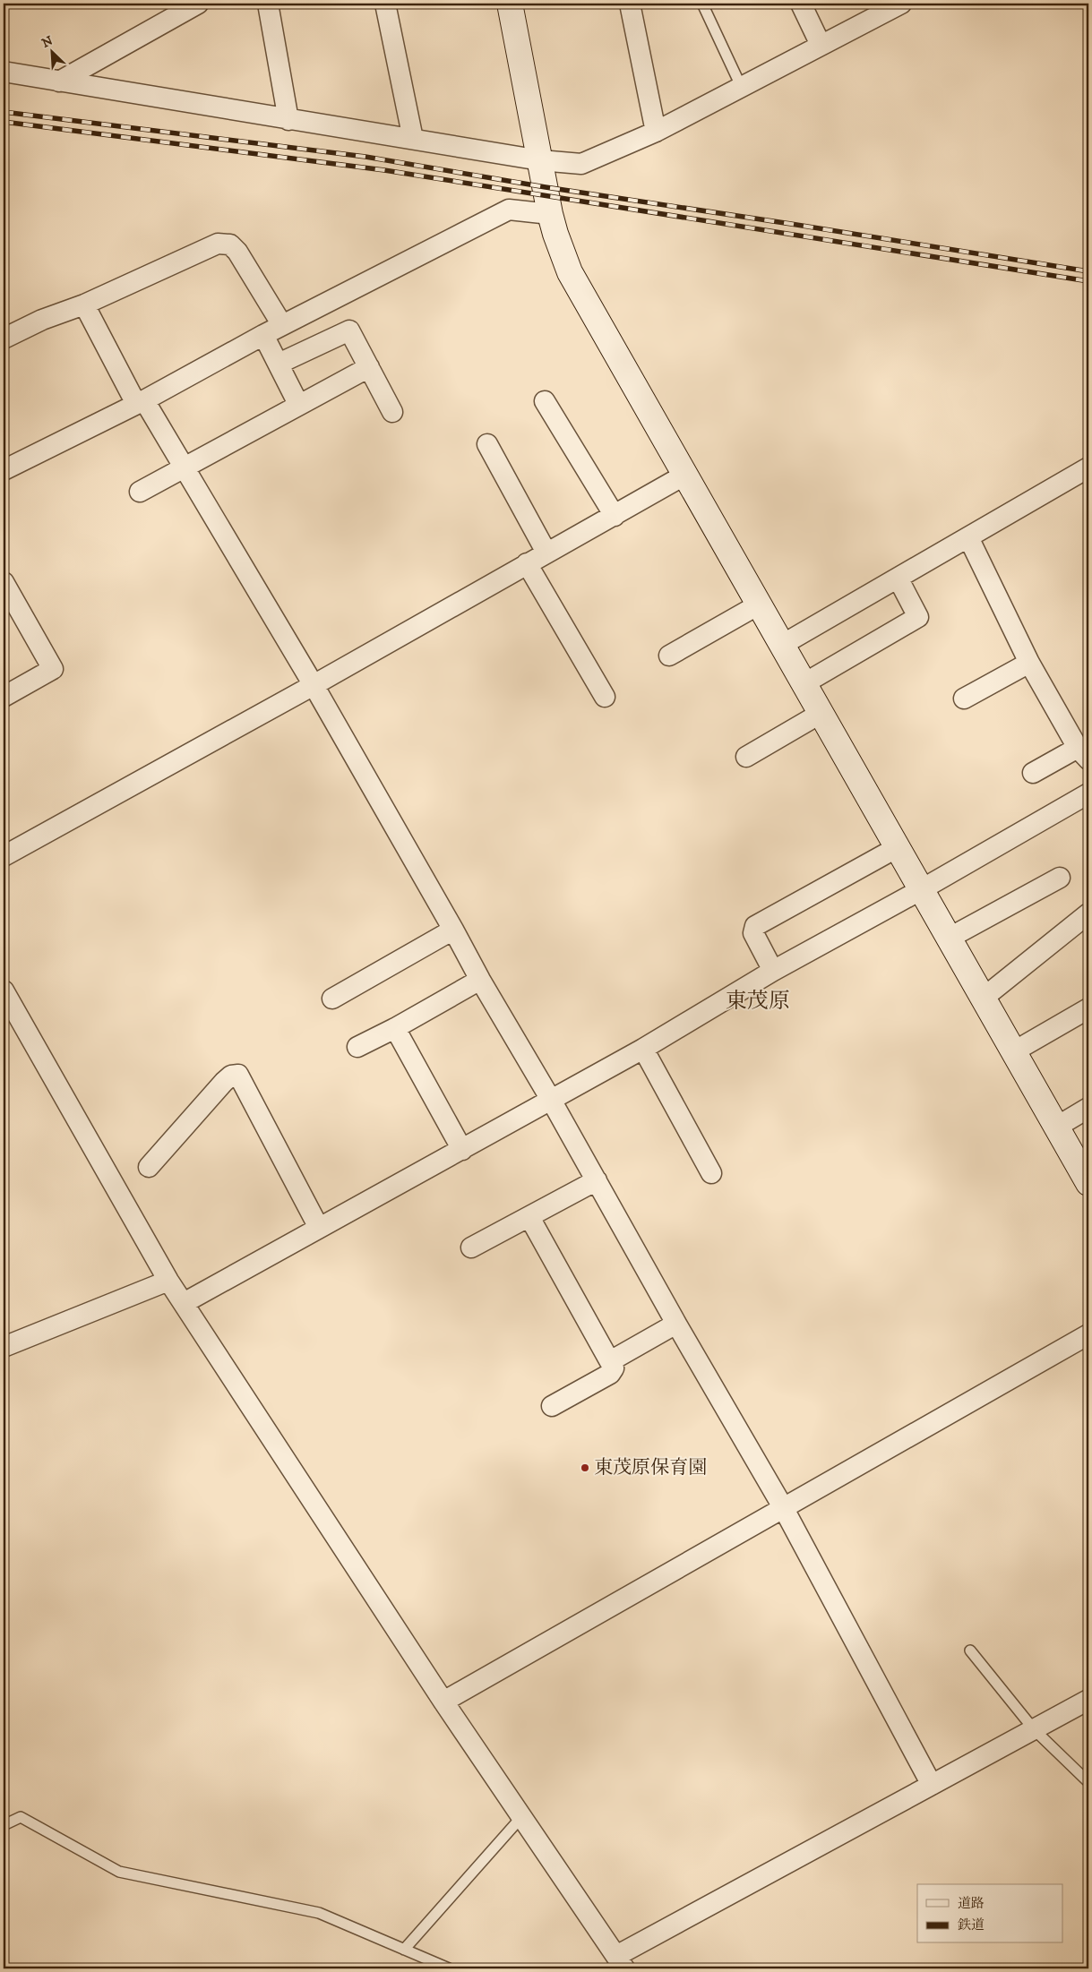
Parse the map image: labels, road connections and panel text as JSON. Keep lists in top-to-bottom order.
{
  "districts": ["東茂原"],
  "places": ["東茂原保育園"],
  "legend": ["道路", "鉄道"],
  "north": "top left"
}
